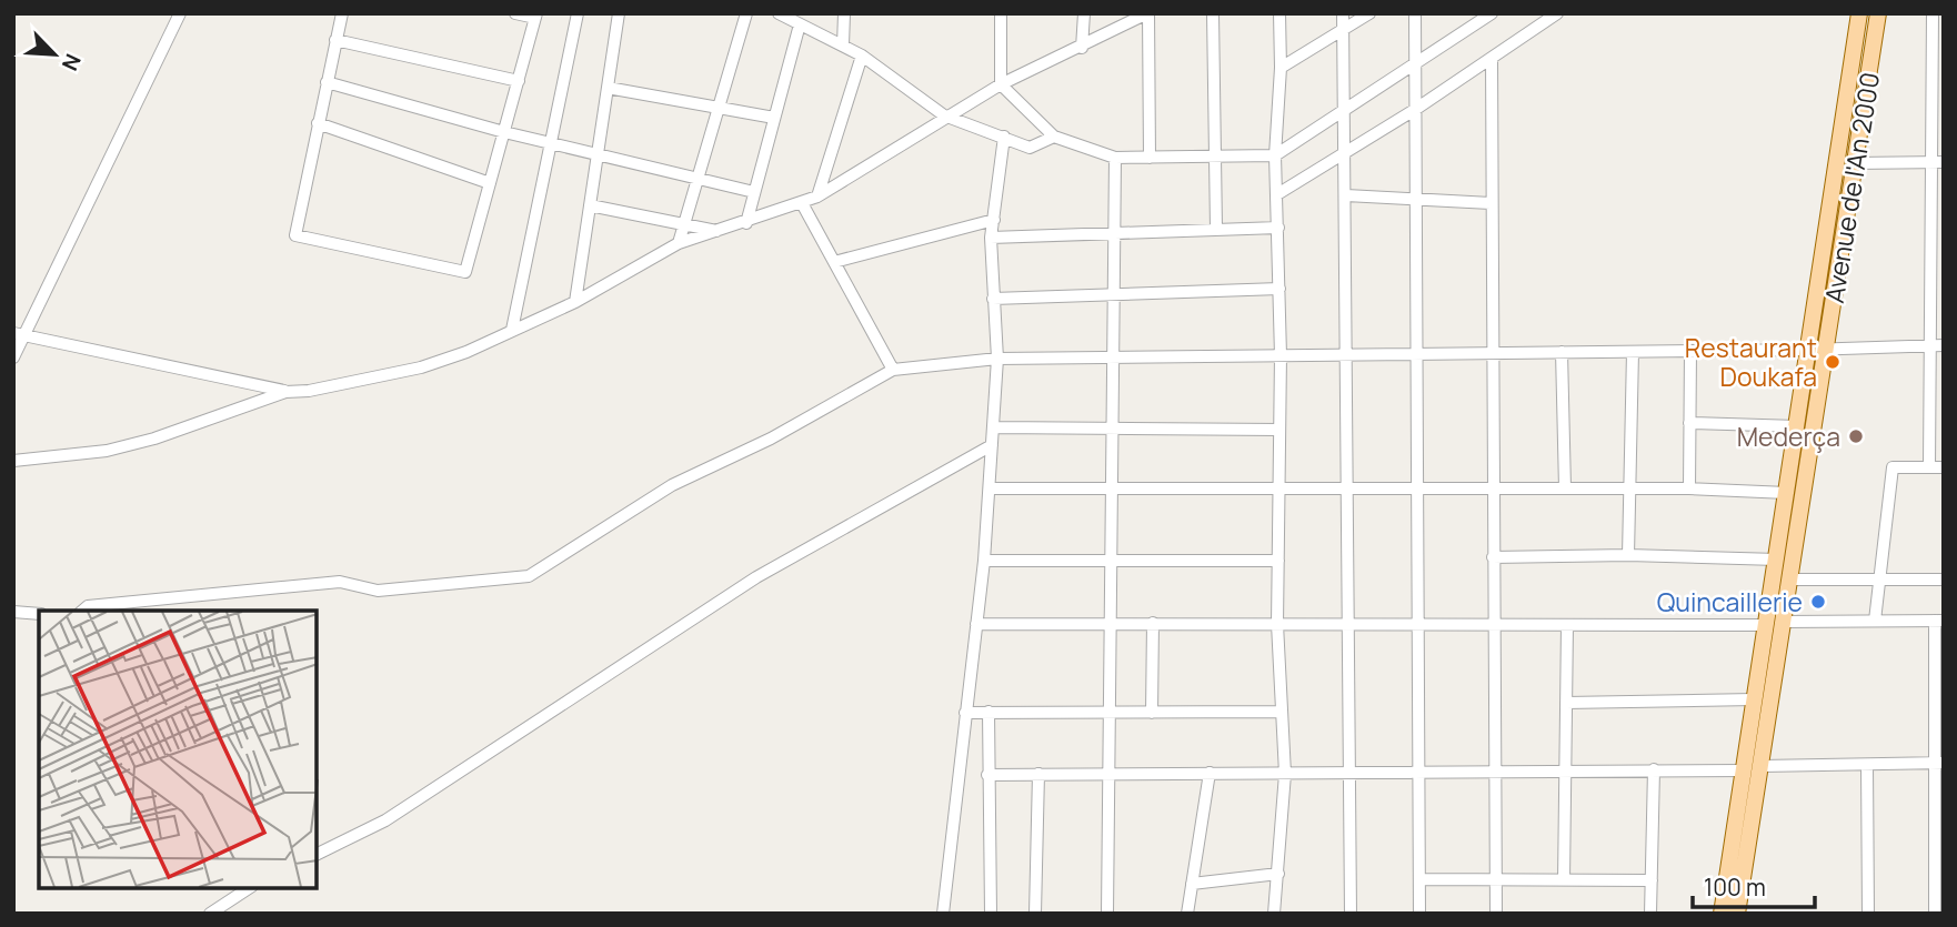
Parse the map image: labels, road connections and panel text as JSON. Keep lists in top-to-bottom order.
{
  "streets": {
    "main road": ["Avenue de l'An 2000"]
  },
  "places": ["Restaurant Doukafa", "Mederça", "Quincaillerie"],
  "scale_bar": "100 m",
  "north": "bottom right"
}
